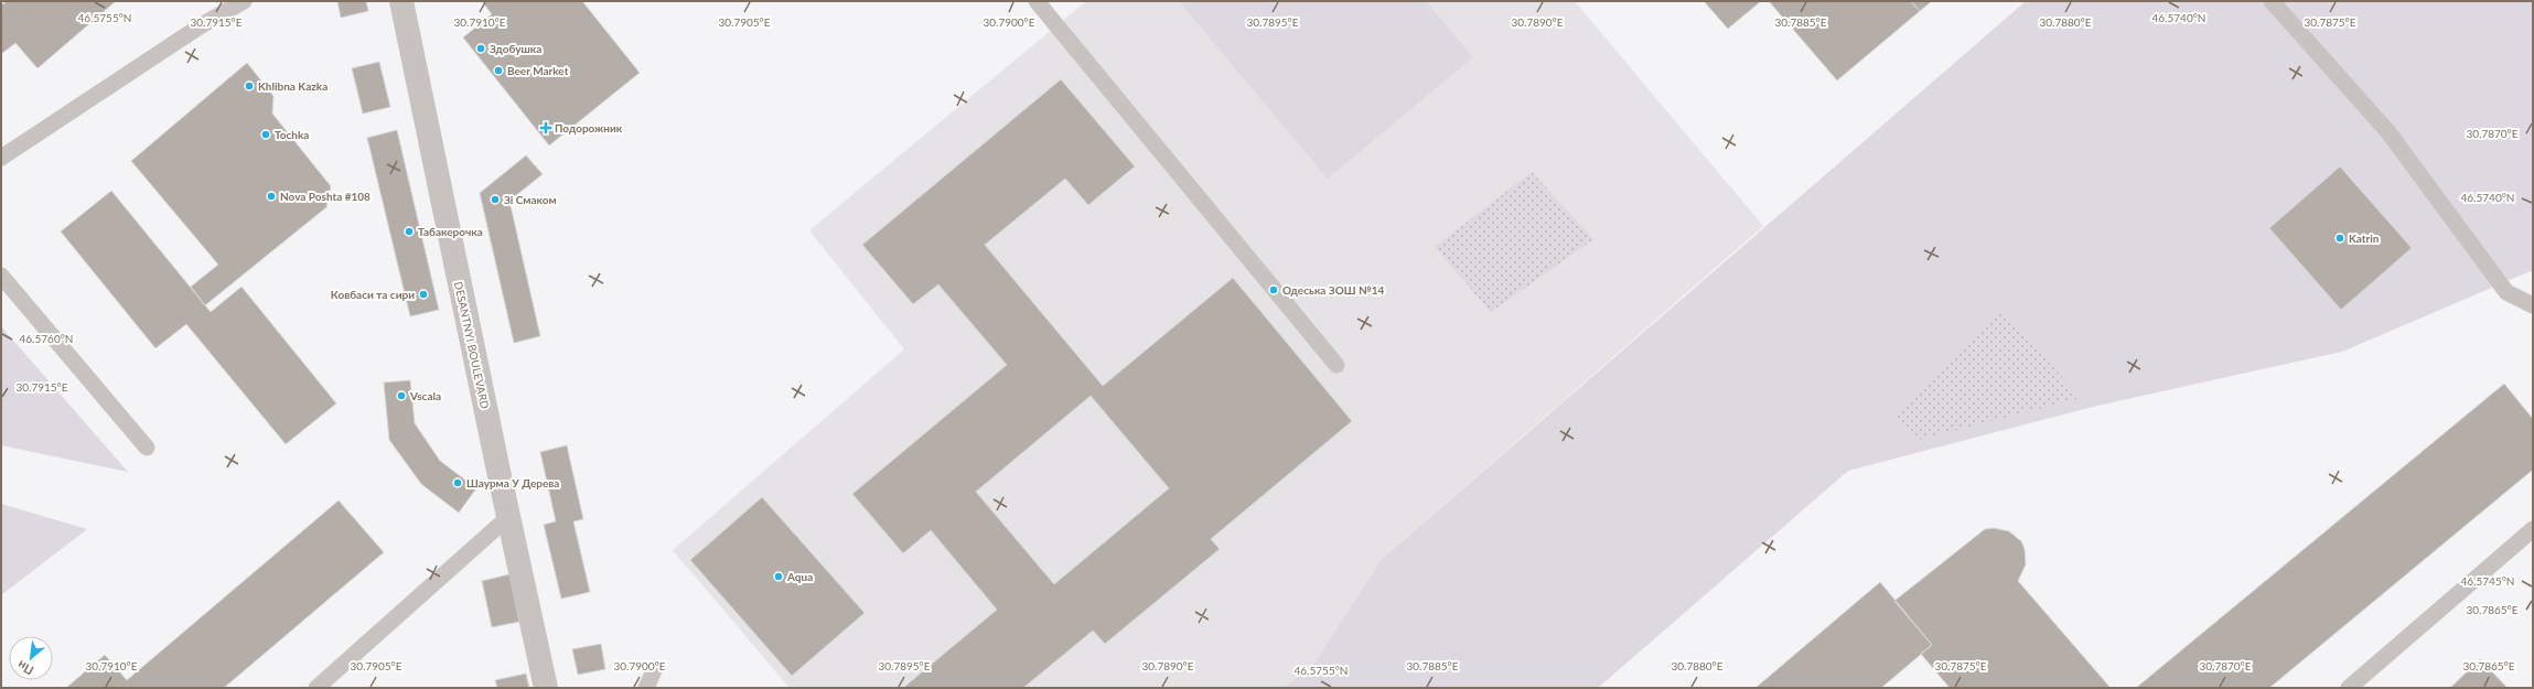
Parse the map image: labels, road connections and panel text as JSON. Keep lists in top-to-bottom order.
{
  "streets": {
    "street": ["DESANTNYI BOULEVARD"]
  },
  "places": {
    "other": [
      "Здобушка",
      "Beer Market",
      "Khlibna Kazka",
      "Tochka",
      "Nova Poshta #108",
      "Зі Смаком",
      "Табакерочка",
      "Katrin",
      "Одеська ЗОШ №14",
      "Ковбаси та сири",
      "Vscala",
      "Шаурма У Дерева",
      "Aqua"
    ],
    "health": ["Подорожник"]
  },
  "north": "bottom left",
  "coordinates": [
    "46.5755°N",
    "46.5740°N",
    "30.7915°E",
    "30.7910°E",
    "30.7905°E",
    "30.7900°E",
    "30.7895°E",
    "30.7890°E",
    "30.7885°E",
    "30.7880°E",
    "30.7875°E",
    "30.7870°E",
    "46.5760°N",
    "46.5745°N",
    "30.7865°E"
  ]
}
